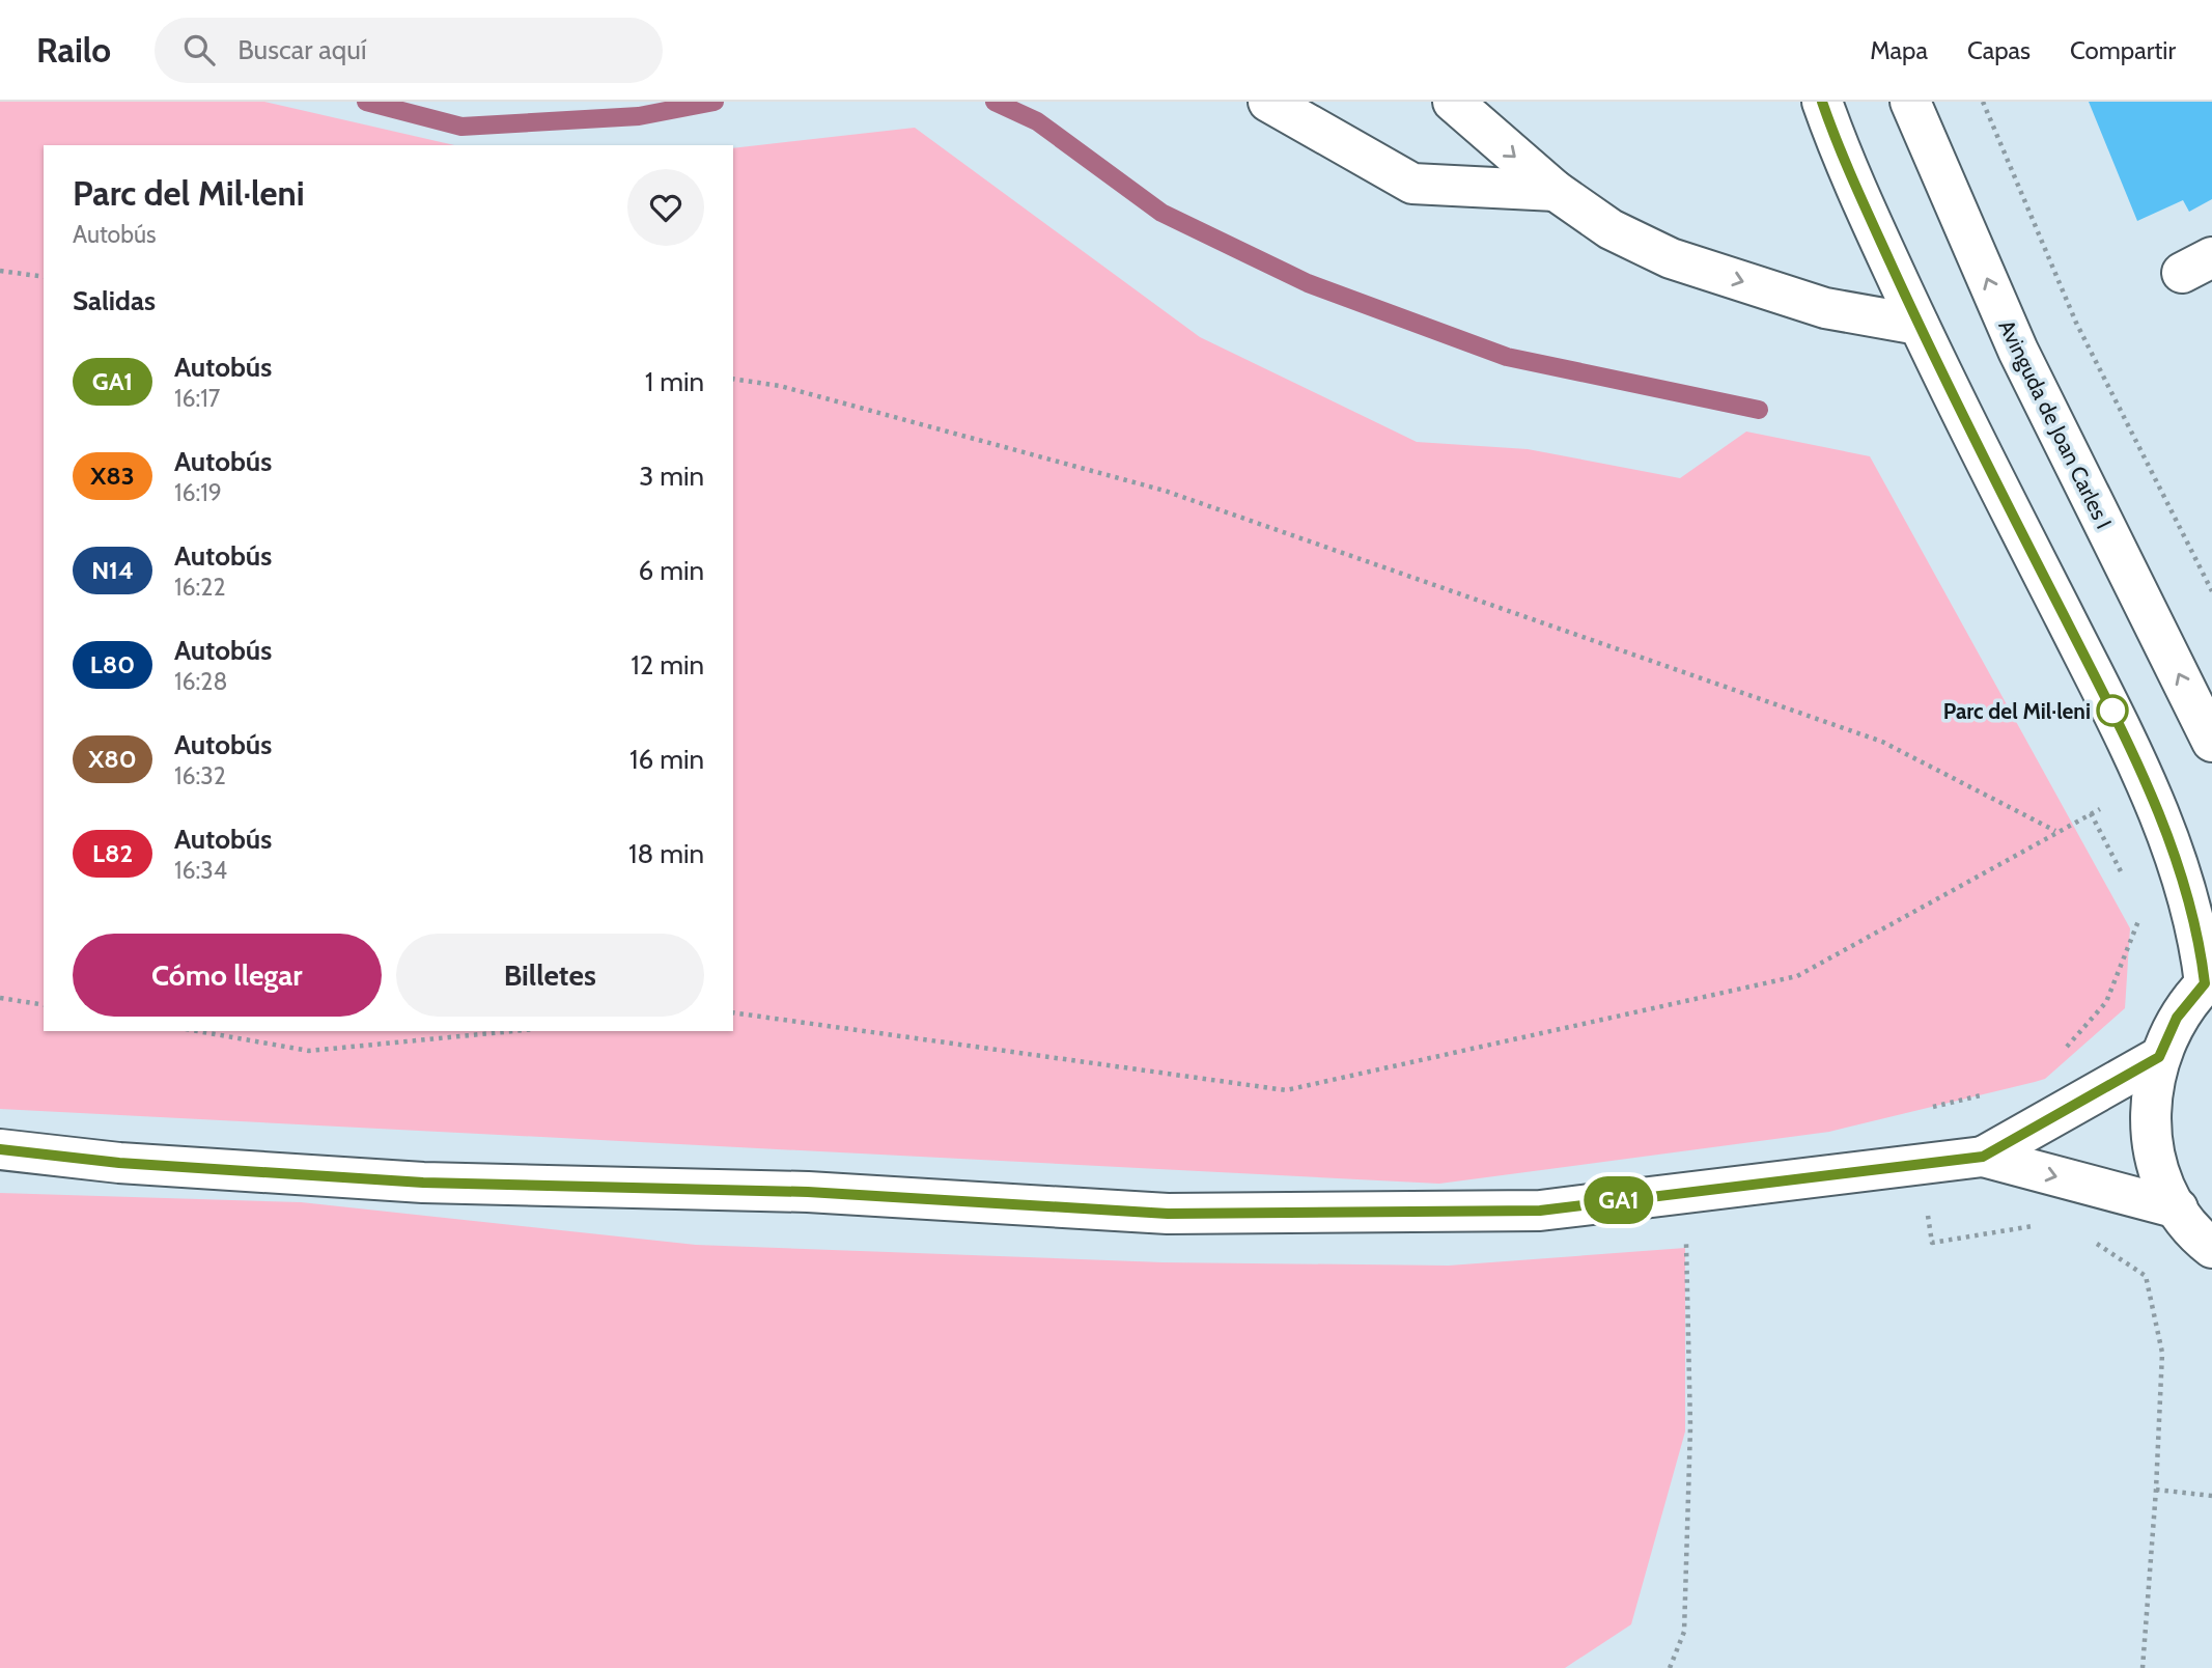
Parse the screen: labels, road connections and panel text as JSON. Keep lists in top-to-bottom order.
{
  "streets": {
    "street": ["Avinguda de Joan Carles I"]
  },
  "places": ["Parc del Mil·leni"],
  "lines": ["bus line GA1"],
  "page": {
    "header": "Railo",
    "search": "Buscar aquí",
    "nav": ["Mapa", "Capas", "Compartir"],
    "on_map": "GA1",
    "heading": [
      ["Parc del Mil·leni", "Autobús"],
      "Salidas"
    ],
    "list": [
      {
        "mark": "GA1",
        "name": "Autobús",
        "note": "16:17",
        "value": "1 min"
      },
      {
        "mark": "X83",
        "name": "Autobús",
        "note": "16:19",
        "value": "3 min"
      },
      {
        "mark": "N14",
        "name": "Autobús",
        "note": "16:22",
        "value": "6 min"
      },
      {
        "mark": "L80",
        "name": "Autobús",
        "note": "16:28",
        "value": "12 min"
      },
      {
        "mark": "X80",
        "name": "Autobús",
        "note": "16:32",
        "value": "16 min"
      },
      {
        "mark": "L82",
        "name": "Autobús",
        "note": "16:34",
        "value": "18 min"
      }
    ],
    "buttons": ["Cómo llegar", "Billetes"]
  }
}
